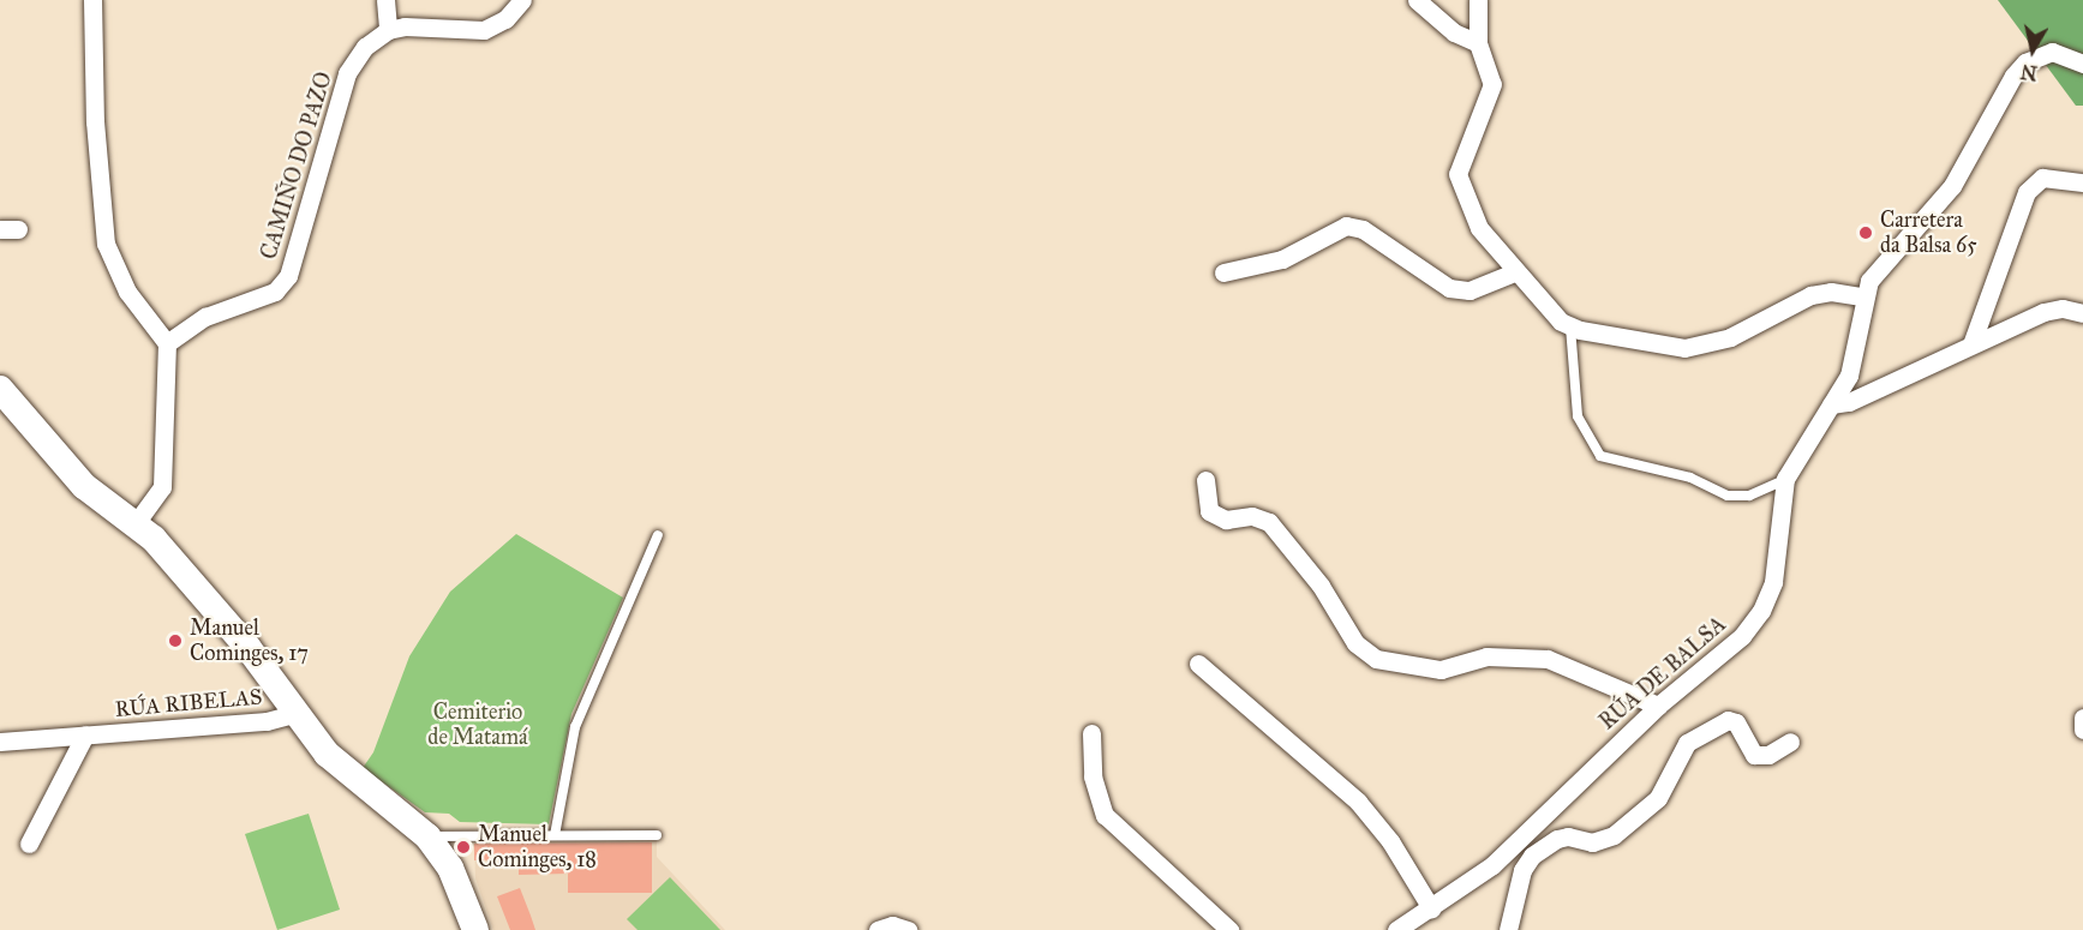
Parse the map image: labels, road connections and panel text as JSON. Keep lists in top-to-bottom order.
{
  "streets": {
    "street": ["CAMIÑO DO PAZO", "RÚA DE BALSA", "RÚA RIBELAS"]
  },
  "parks": ["Cemiterio de Matamá"],
  "places": ["Carretera da Balsa 65", "Manuel Cominges, 17", "Manuel Cominges, 18"],
  "north": "bottom"
}
